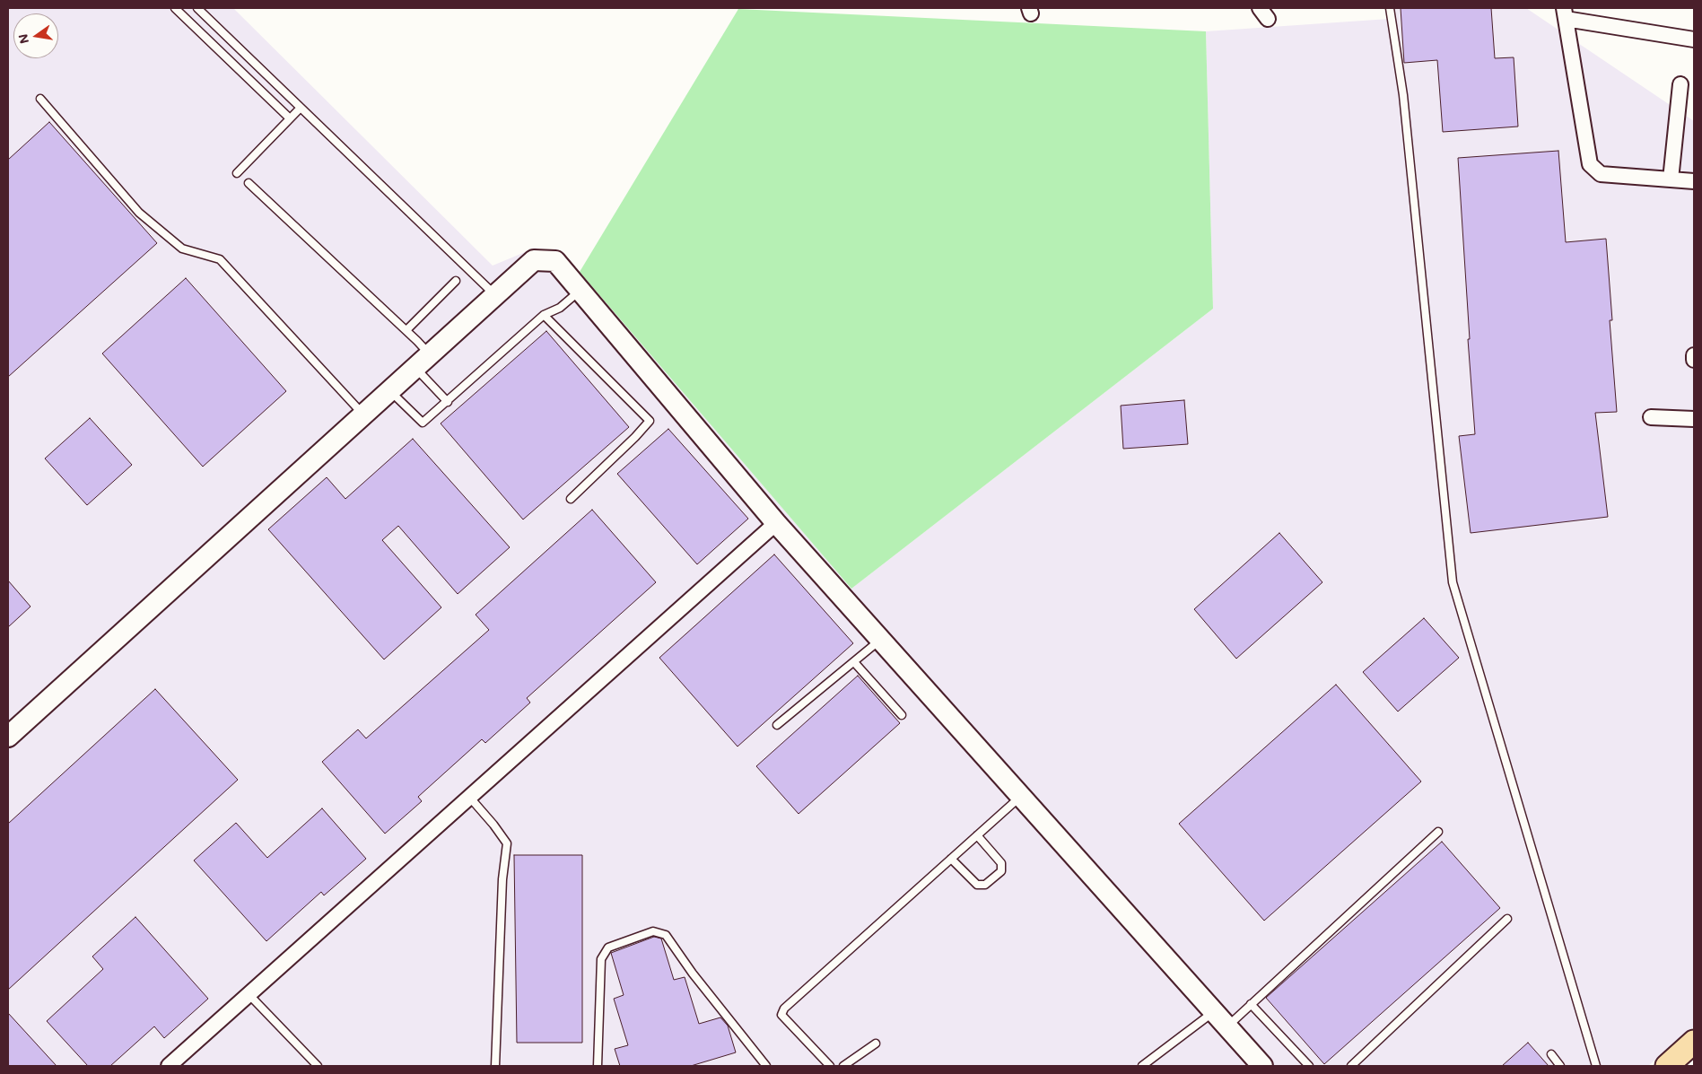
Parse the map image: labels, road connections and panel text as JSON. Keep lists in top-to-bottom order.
{
  "north": "left"
}
